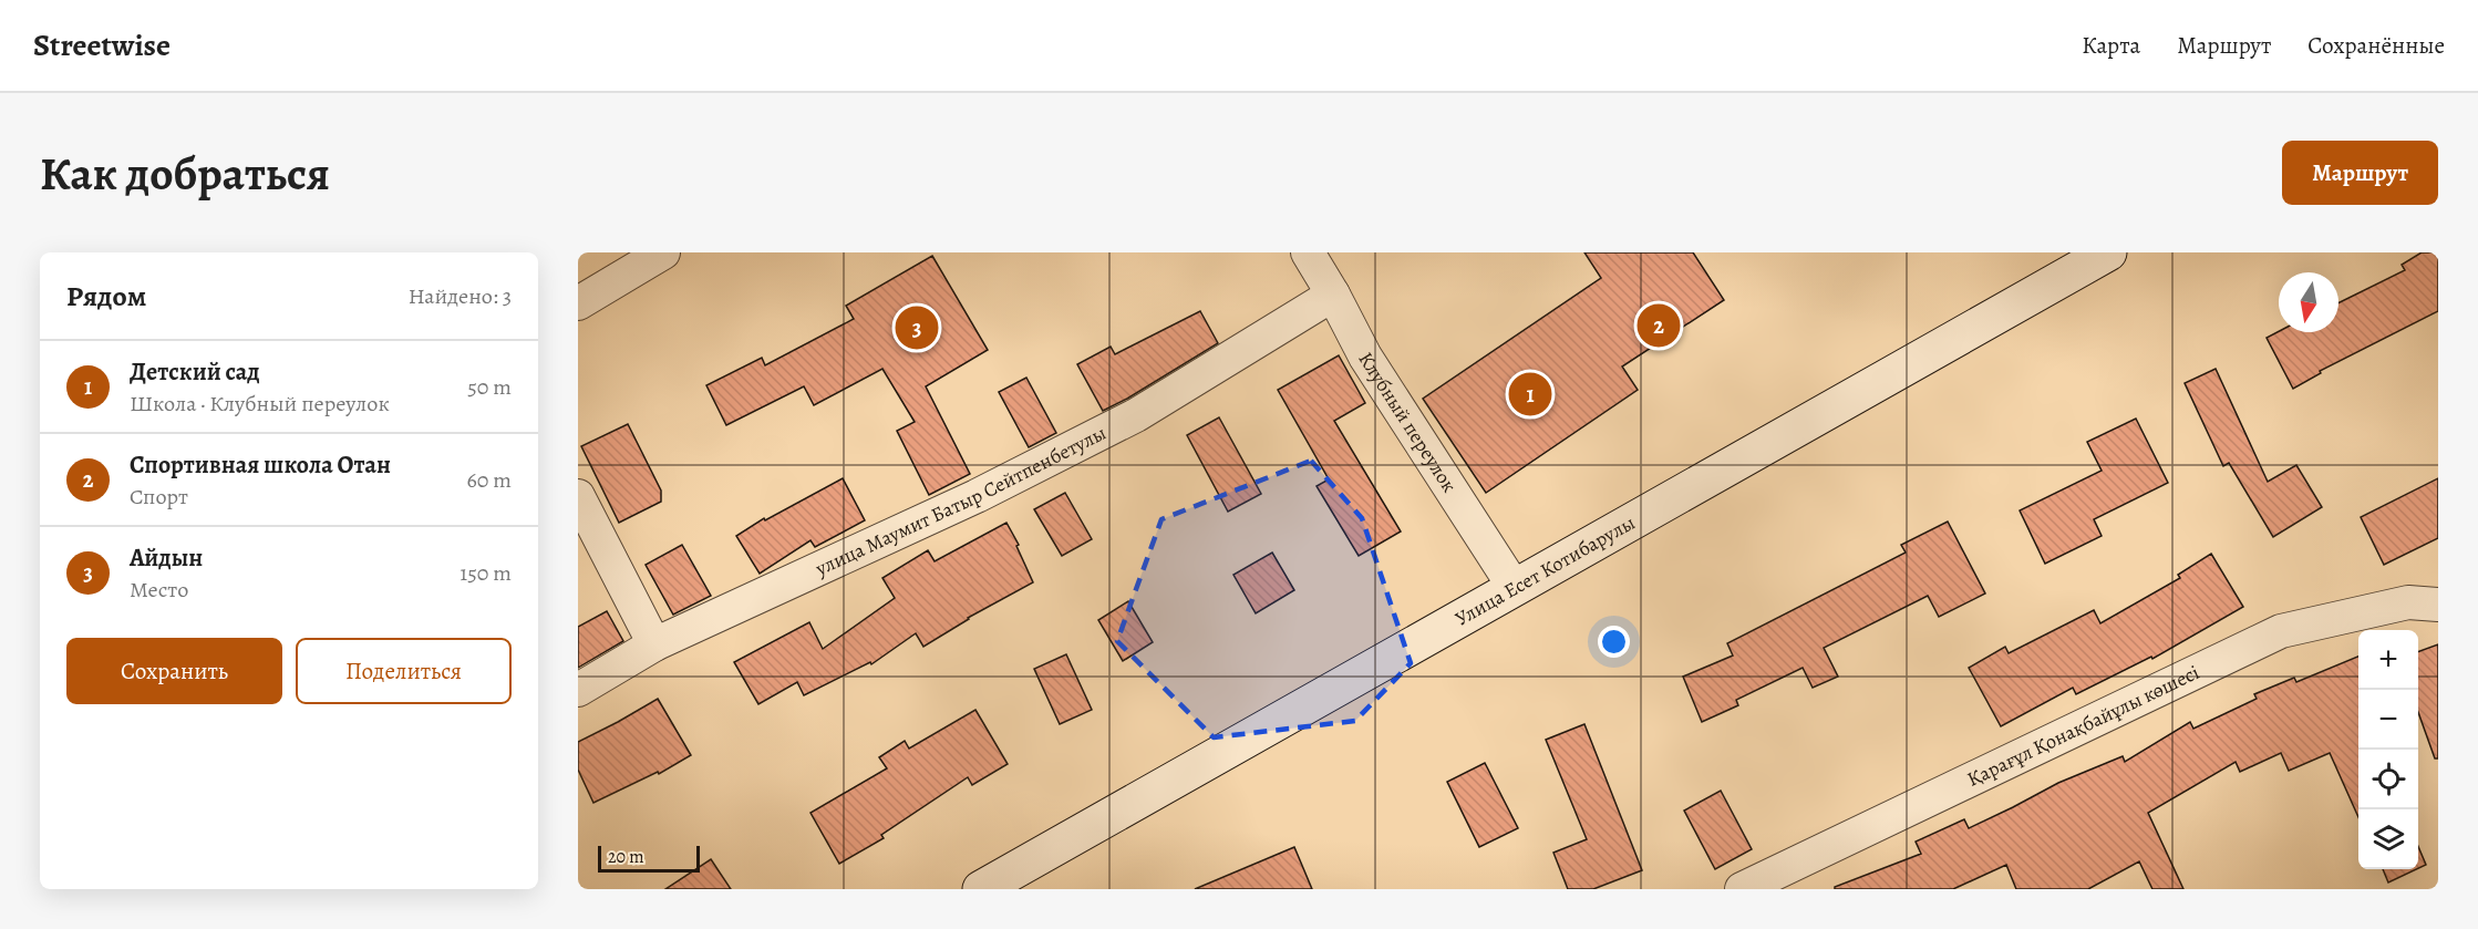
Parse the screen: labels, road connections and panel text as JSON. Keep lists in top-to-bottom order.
{
  "streets": {
    "main road": ["Улица Есет Котибарулы"],
    "street": ["Клубный переулок", "улица Маумит Батыр Сейтпенбетулы", "Қарағұл Қонақбайұлы көшесі"]
  },
  "crossings": [
    ["Клубный переулок", "улица Маумит Батыр Сейтпенбетулы"],
    ["Клубный переулок", "Улица Есет Котибарулы"]
  ],
  "scale_bar": "20 m",
  "north": "bottom",
  "page": {
    "header": "Streetwise",
    "nav": ["Карта", "Маршрут", "Сохранённые"],
    "buttons": [
      "Маршрут",
      ["Сохранить", "Поделиться"]
    ],
    "title": "Как добраться",
    "heading": ["Рядом", "Найдено: 3"],
    "pins": ["2", "3", "1"],
    "list": [
      {
        "mark": "1",
        "name": "Детский сад",
        "note": "Школа · Клубный переулок",
        "value": "50 m"
      },
      {
        "mark": "2",
        "name": "Спортивная школа Отан",
        "note": "Спорт",
        "value": "60 m"
      },
      {
        "mark": "3",
        "name": "Айдын",
        "note": "Место",
        "value": "150 m"
      }
    ],
    "map_buttons": ["+", "−"],
    "scale": "20 m"
  }
}
